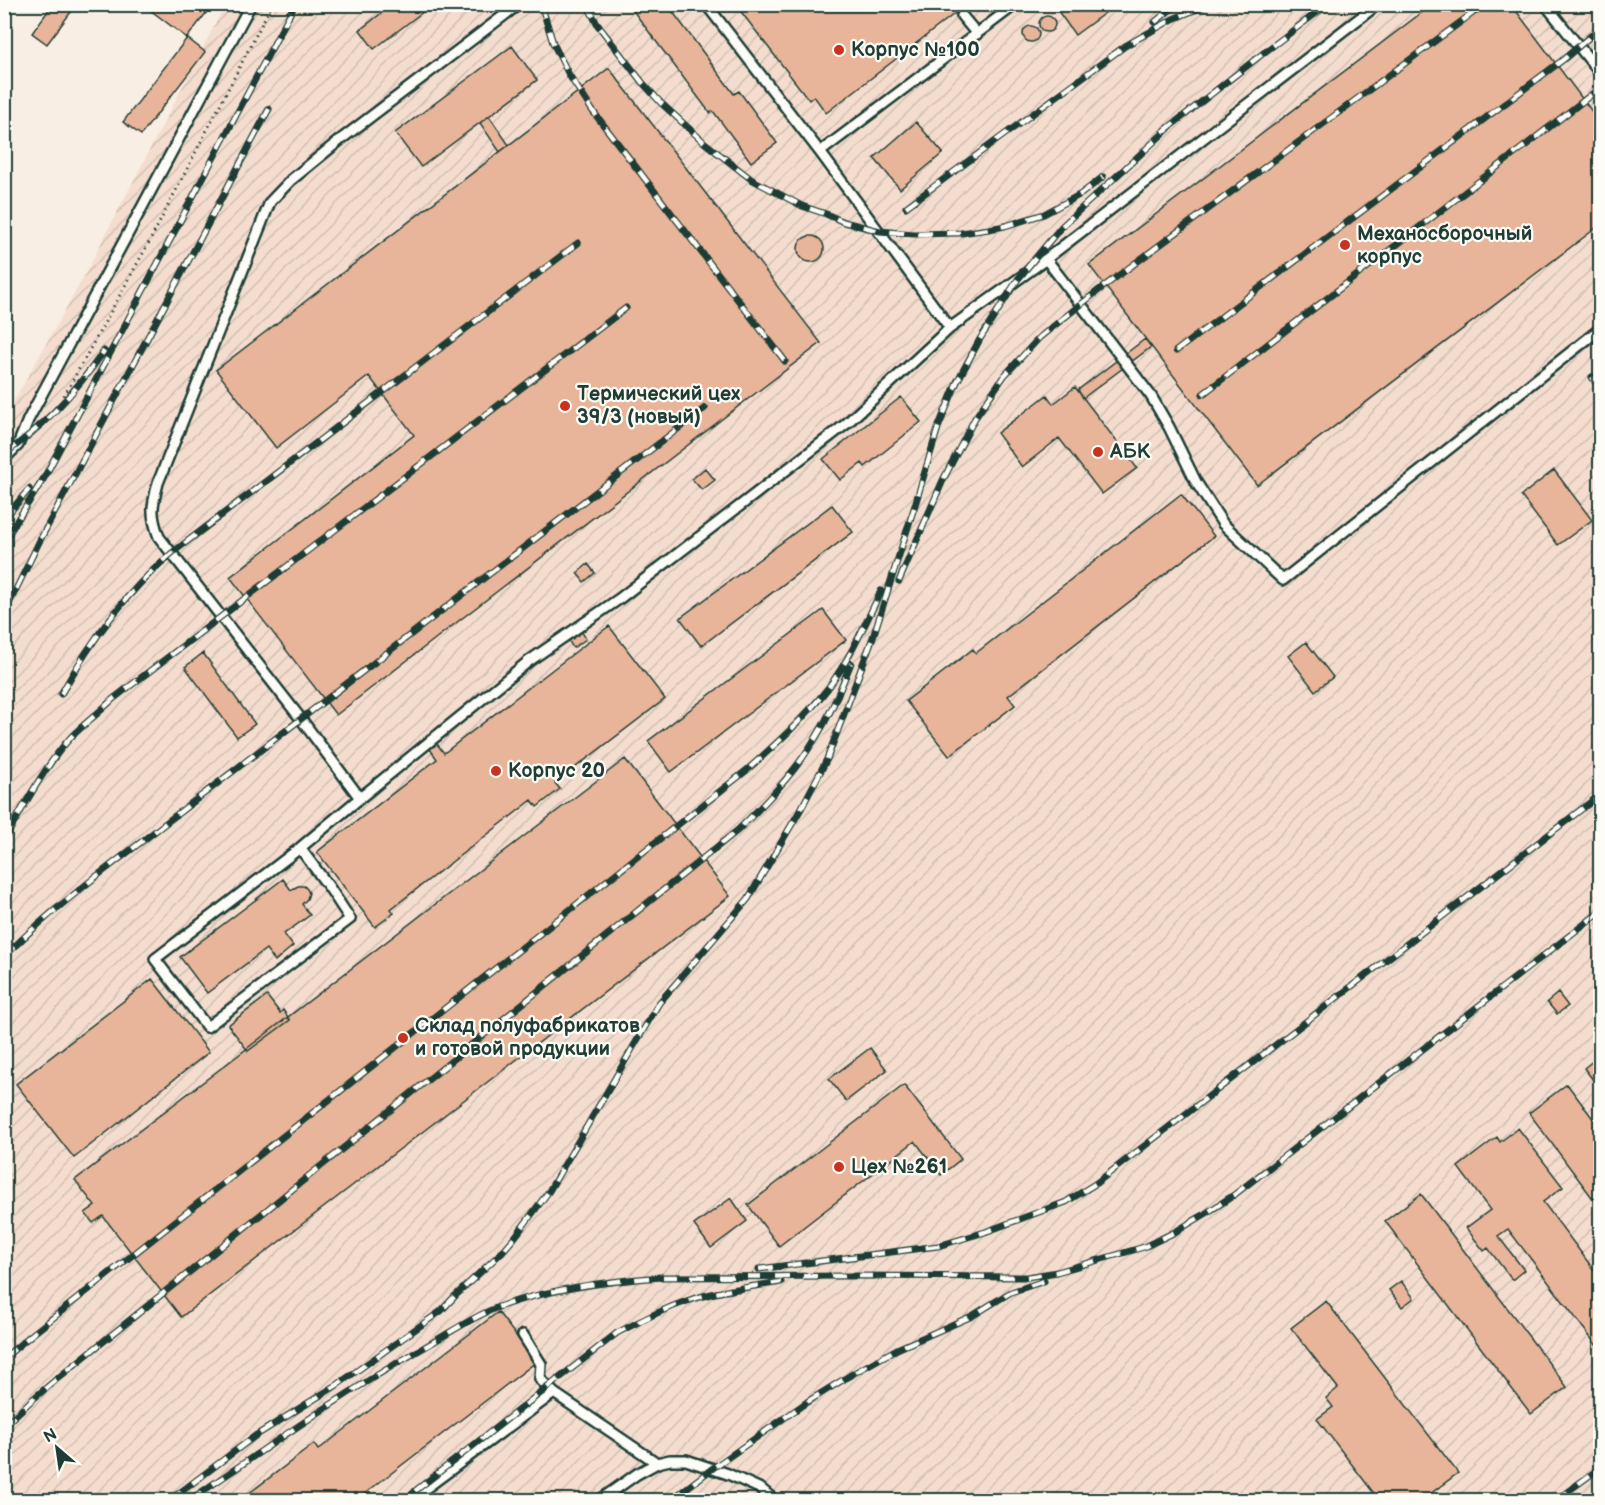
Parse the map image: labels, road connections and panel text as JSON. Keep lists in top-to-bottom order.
{
  "places": [
    "Корпус №100",
    "Механосборочный корпус",
    "Термический цех 39/3 (новый)",
    "АБК",
    "Корпус 20",
    "Склад полуфабрикатов и готовой продукции",
    "Цех №261"
  ],
  "north": "top left"
}
